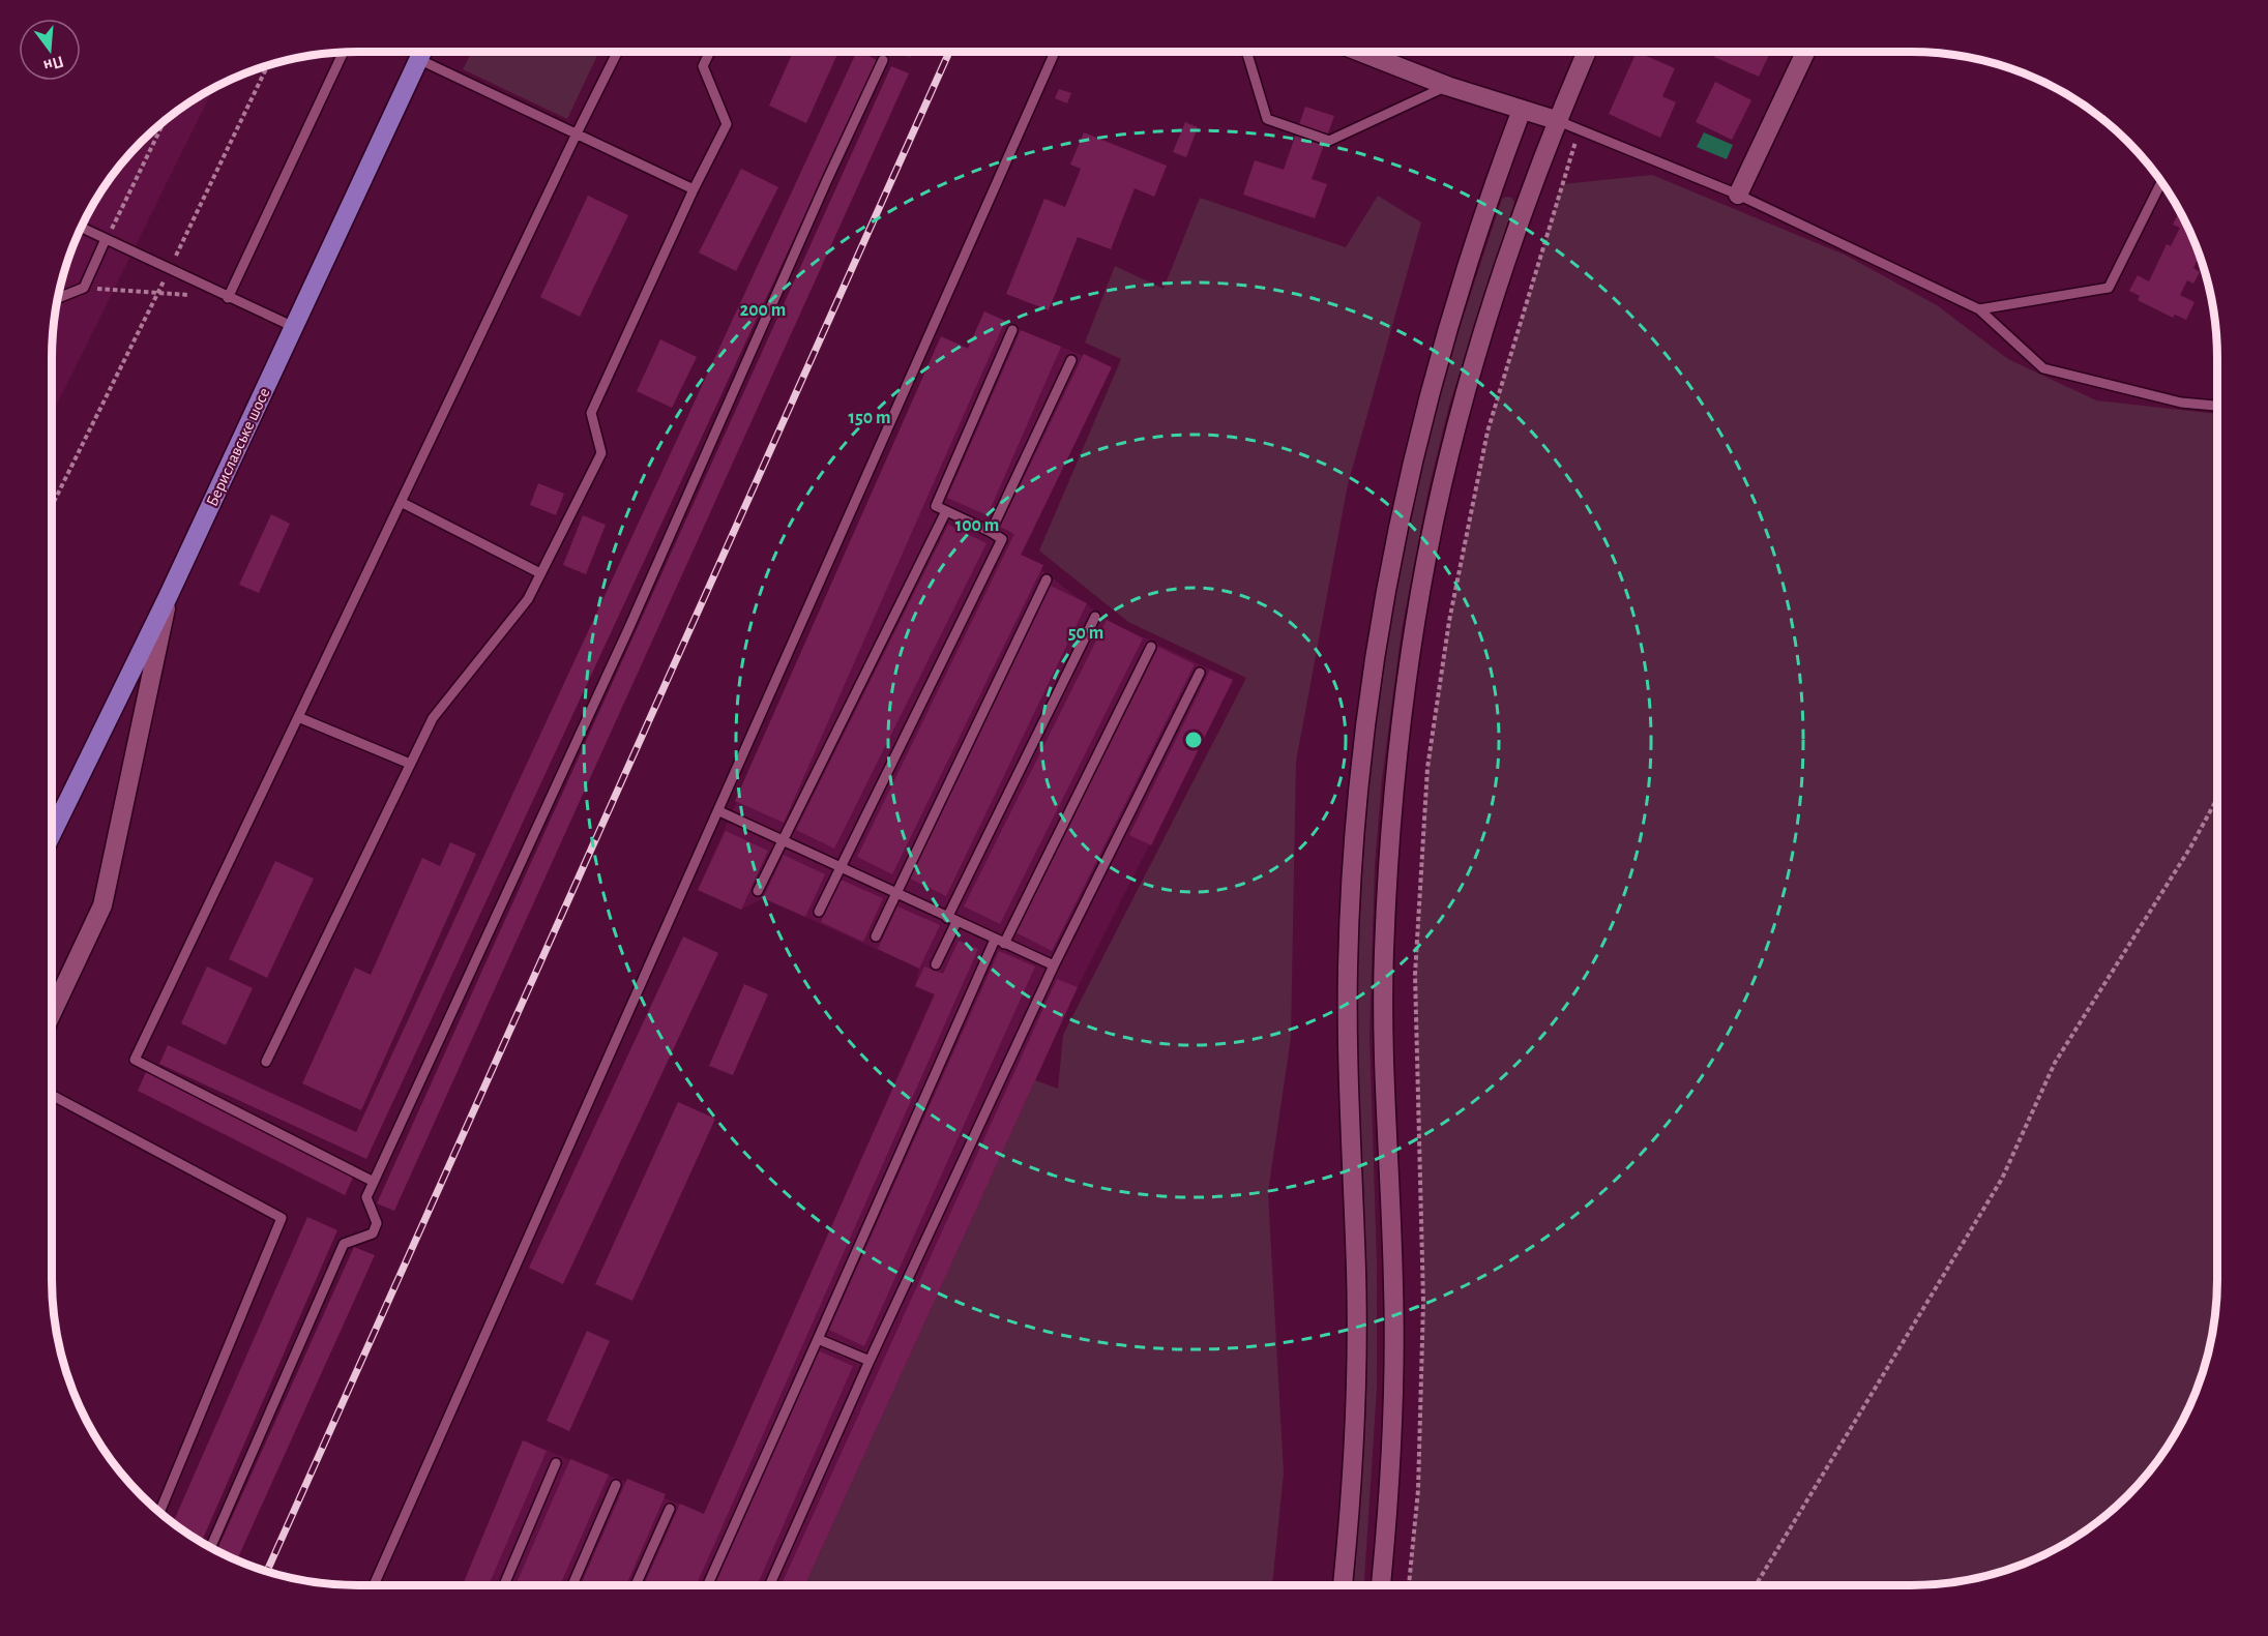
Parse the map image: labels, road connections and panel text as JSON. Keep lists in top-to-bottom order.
{
  "streets": {
    "main road": ["Бериславське шосе"]
  },
  "north": "bottom",
  "rings": [
    "200 m",
    "150 m",
    "100 m",
    "50 m"
  ]
}
